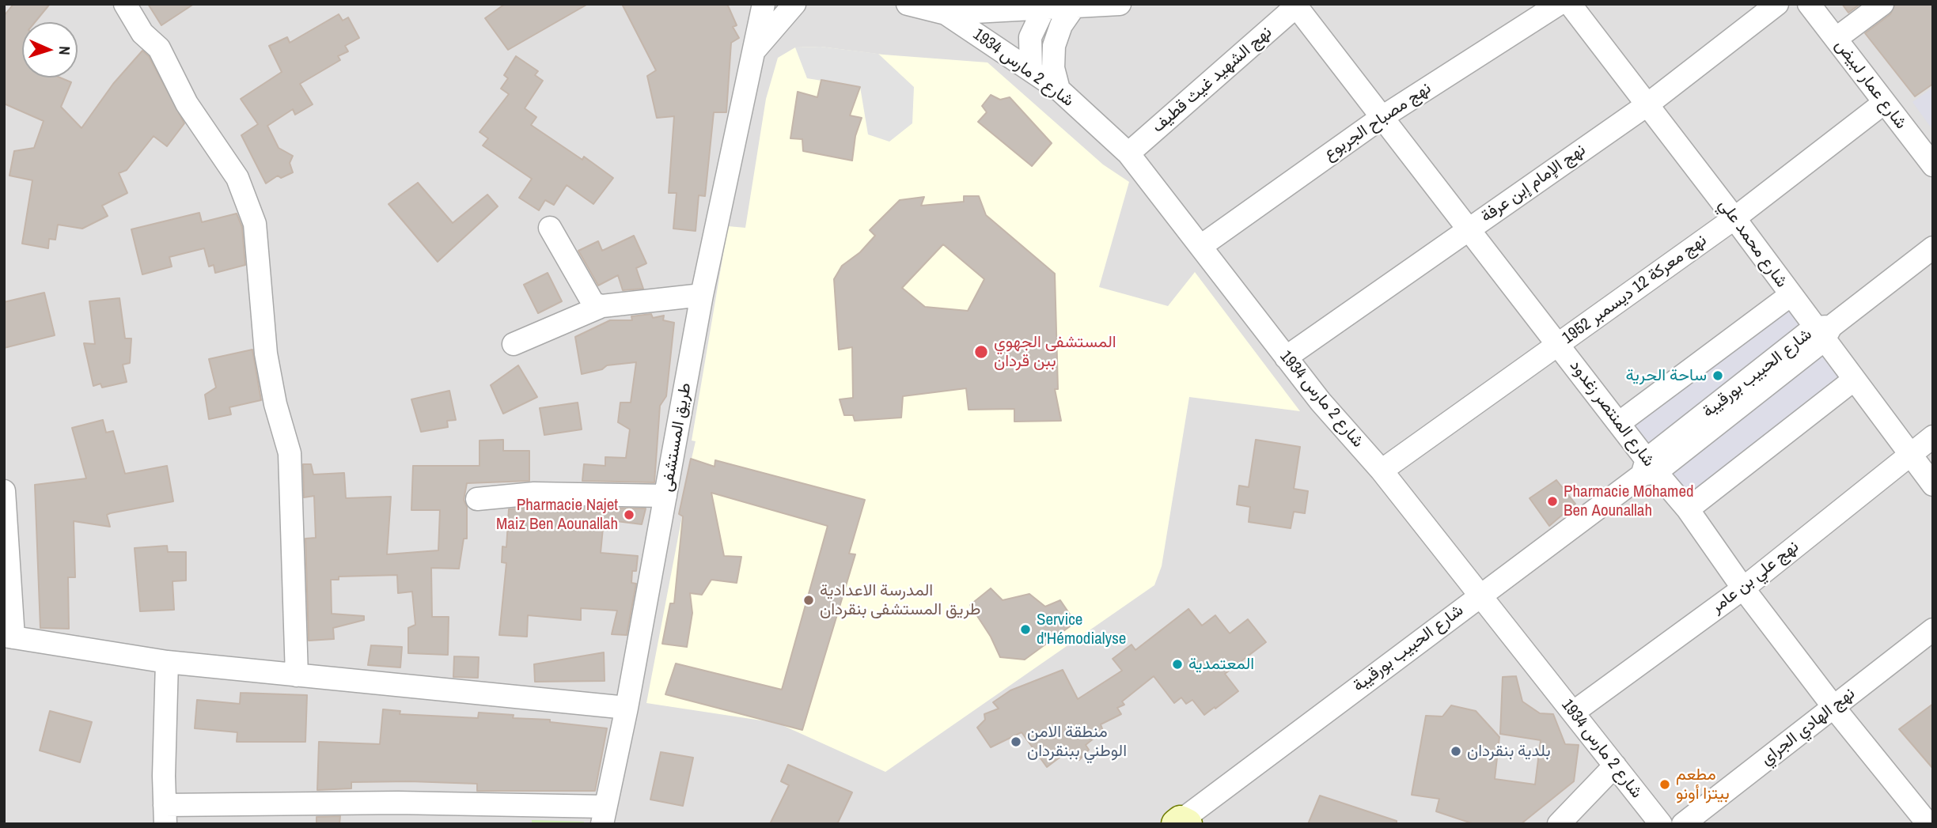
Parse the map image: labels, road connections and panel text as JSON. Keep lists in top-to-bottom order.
{
  "streets": {
    "street": [
      "شارع 2 مارس 1934",
      "نهج الشهيد غيث قطيف",
      "شارع عمار لبيض",
      "نهج مصباح الجربوع",
      "نهج الإمام إبن عرفة",
      "شارع محمد علي",
      "نهج معركة 12 ديسمبر 1952",
      "شارع الحبيب بورقيبة",
      "شارع المنتصر زغدود",
      "طريق المستشفى",
      "نهج علي بن عامر",
      "نهج الهادي الجراي"
    ]
  },
  "crossings": [
    ["شارع 2 مارس 1934", "نهج الشهيد غيث قطيف"],
    ["شارع 2 مارس 1934", "نهج مصباح الجربوع"],
    ["شارع 2 مارس 1934", "نهج الإمام إبن عرفة"],
    ["شارع 2 مارس 1934", "نهج معركة 12 ديسمبر 1952"],
    ["شارع 2 مارس 1934", "شارع الحبيب بورقيبة"],
    ["شارع 2 مارس 1934", "نهج علي بن عامر"],
    ["نهج الشهيد غيث قطيف", "شارع المنتصر زغدود"],
    ["شارع عمار لبيض", "نهج معركة 12 ديسمبر 1952"],
    ["نهج مصباح الجربوع", "شارع المنتصر زغدود"],
    ["نهج الإمام إبن عرفة", "شارع محمد علي"],
    ["نهج الإمام إبن عرفة", "شارع المنتصر زغدود"],
    ["شارع محمد علي", "نهج معركة 12 ديسمبر 1952"],
    ["شارع محمد علي", "شارع الحبيب بورقيبة"],
    ["شارع محمد علي", "نهج علي بن عامر"],
    ["نهج معركة 12 ديسمبر 1952", "شارع المنتصر زغدود"],
    ["شارع الحبيب بورقيبة", "شارع المنتصر زغدود"],
    ["شارع المنتصر زغدود", "نهج علي بن عامر"],
    ["شارع المنتصر زغدود", "نهج الهادي الجراي"]
  ],
  "places": [
    "المستشفى الجهوي ببن قردان",
    "ساحة الحرية",
    "Pharmacie Mohamed Ben Aounallah",
    "Pharmacie Najet Maiz Ben Aounallah",
    "المدرسة الاعدادية طريق المستشفى بنقردان",
    "Service d'Hémodialyse",
    "المعتمدية",
    "منطقة الامن الوطني ببنقردان",
    "بلدية بنقردان",
    "مطعم بيتزا أونو"
  ],
  "north": "right"
}
